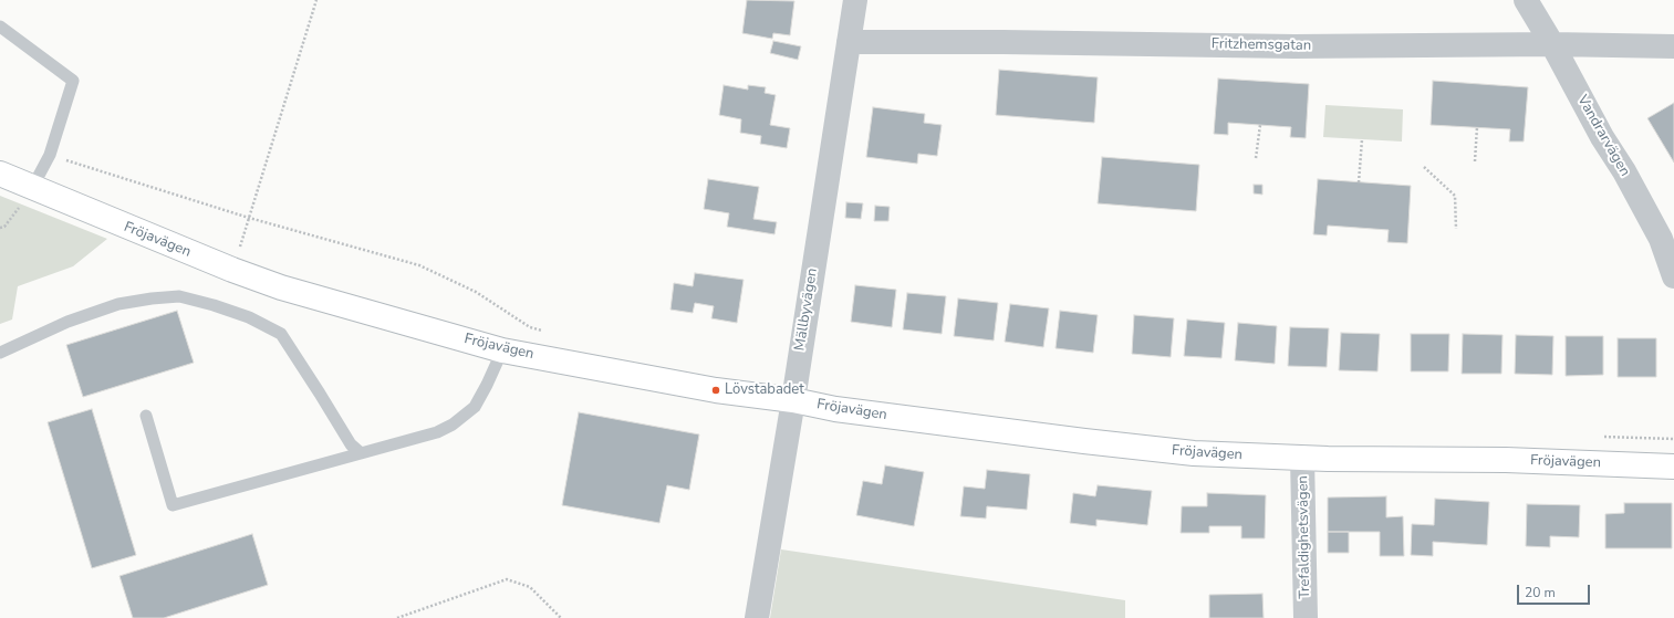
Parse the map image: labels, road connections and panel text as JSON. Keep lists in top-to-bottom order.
{
  "streets": {
    "street": [
      "Fritzhemsgatan",
      "Vandrarvägen",
      "Fröjavägen",
      "Mällbyvägen",
      "Trefaldighetsvägen"
    ]
  },
  "crossings": [
    ["Fritzhemsgatan", "Vandrarvägen"],
    ["Fritzhemsgatan", "Mällbyvägen"],
    ["Fröjavägen", "Mällbyvägen"],
    ["Fröjavägen", "Trefaldighetsvägen"]
  ],
  "places": ["Lövstabadet"],
  "scale_bar": "20 m"
}
